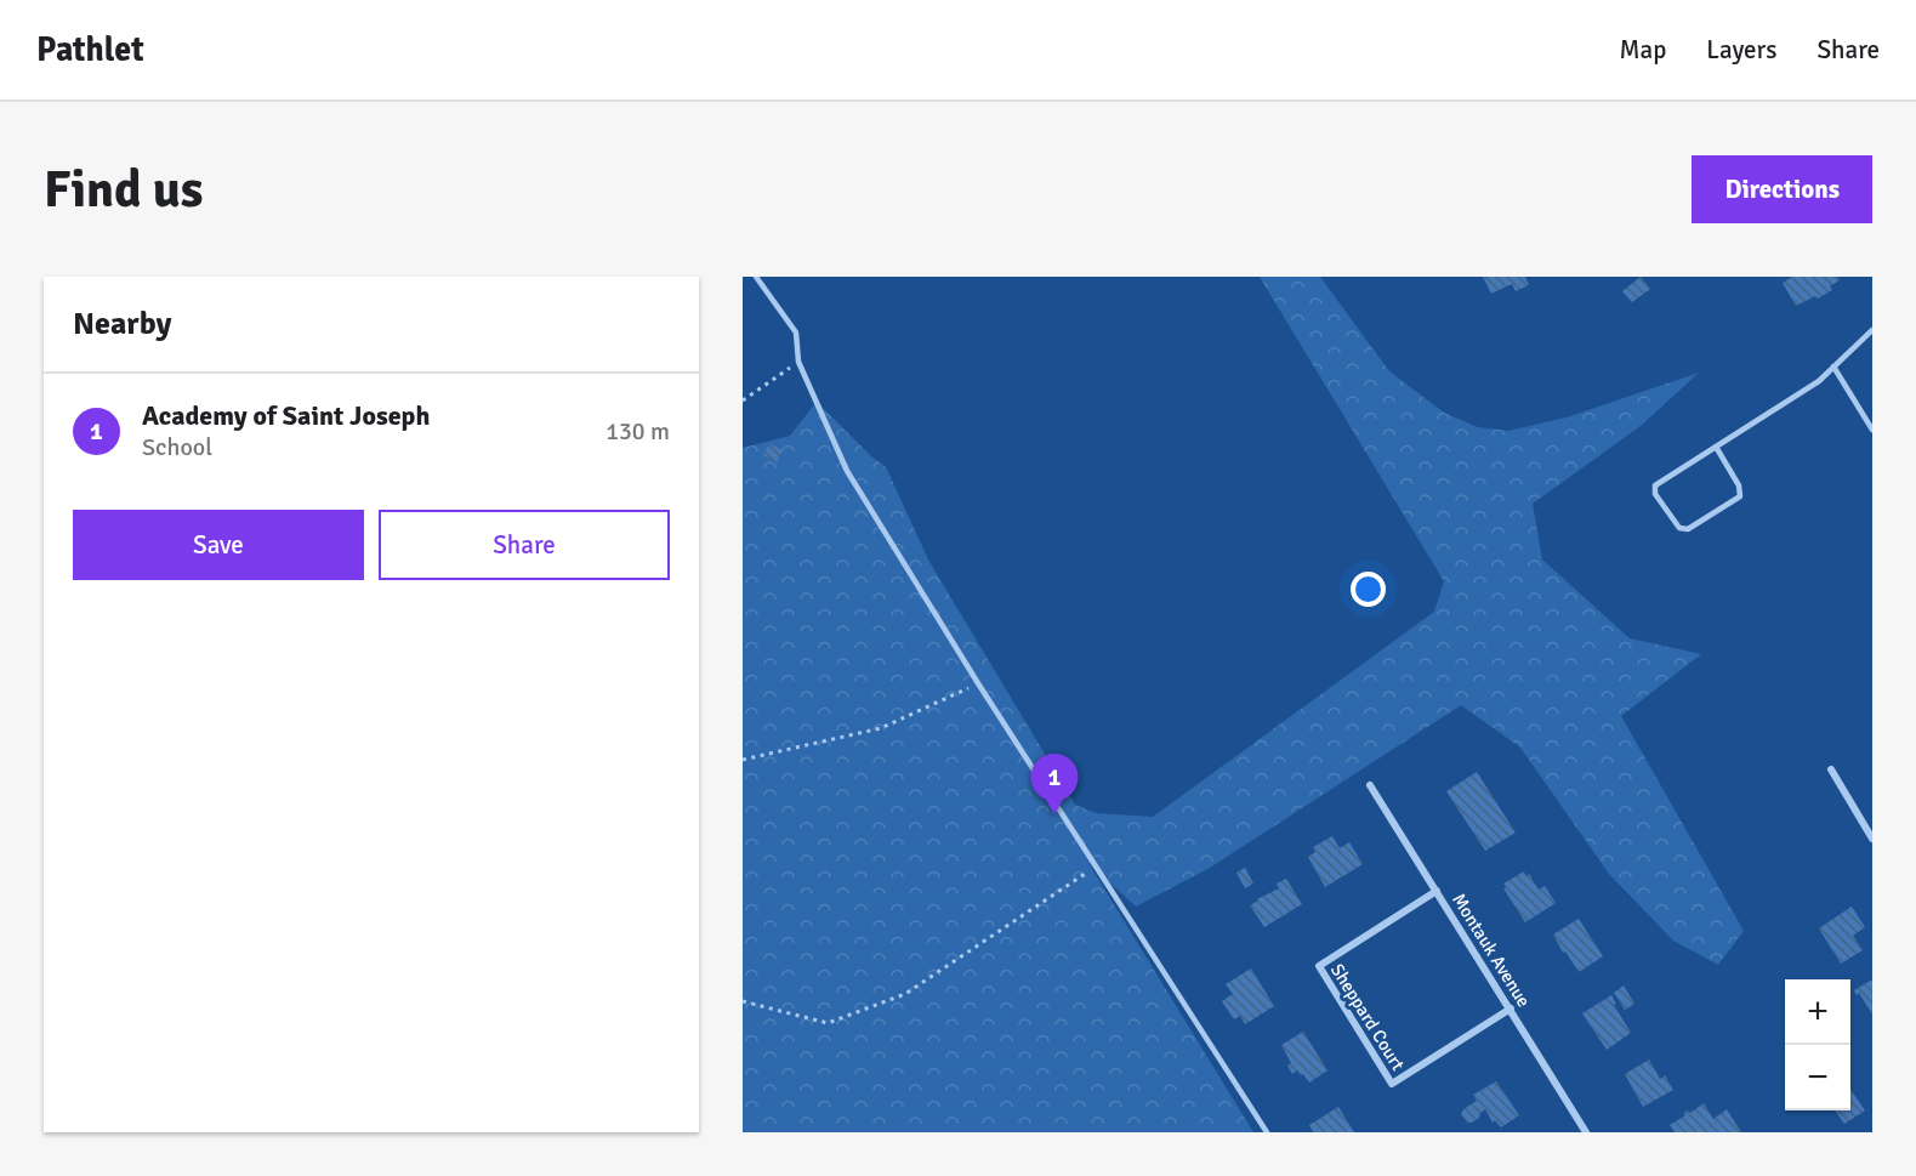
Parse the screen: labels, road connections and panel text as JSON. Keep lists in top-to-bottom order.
{
  "streets": {
    "street": ["Montauk Avenue", "Sheppard Court"]
  },
  "crossings": [
    ["Montauk Avenue", "Sheppard Court"]
  ],
  "page": {
    "header": "Pathlet",
    "nav": ["Map", "Layers", "Share"],
    "buttons": [
      "Directions",
      ["Save", "Share"]
    ],
    "title": "Find us",
    "heading": "Nearby",
    "list": [
      {
        "mark": "1",
        "name": "Academy of Saint Joseph",
        "note": "School",
        "value": "130 m"
      }
    ],
    "pins": "1",
    "map_buttons": ["+", "−"]
  }
}
